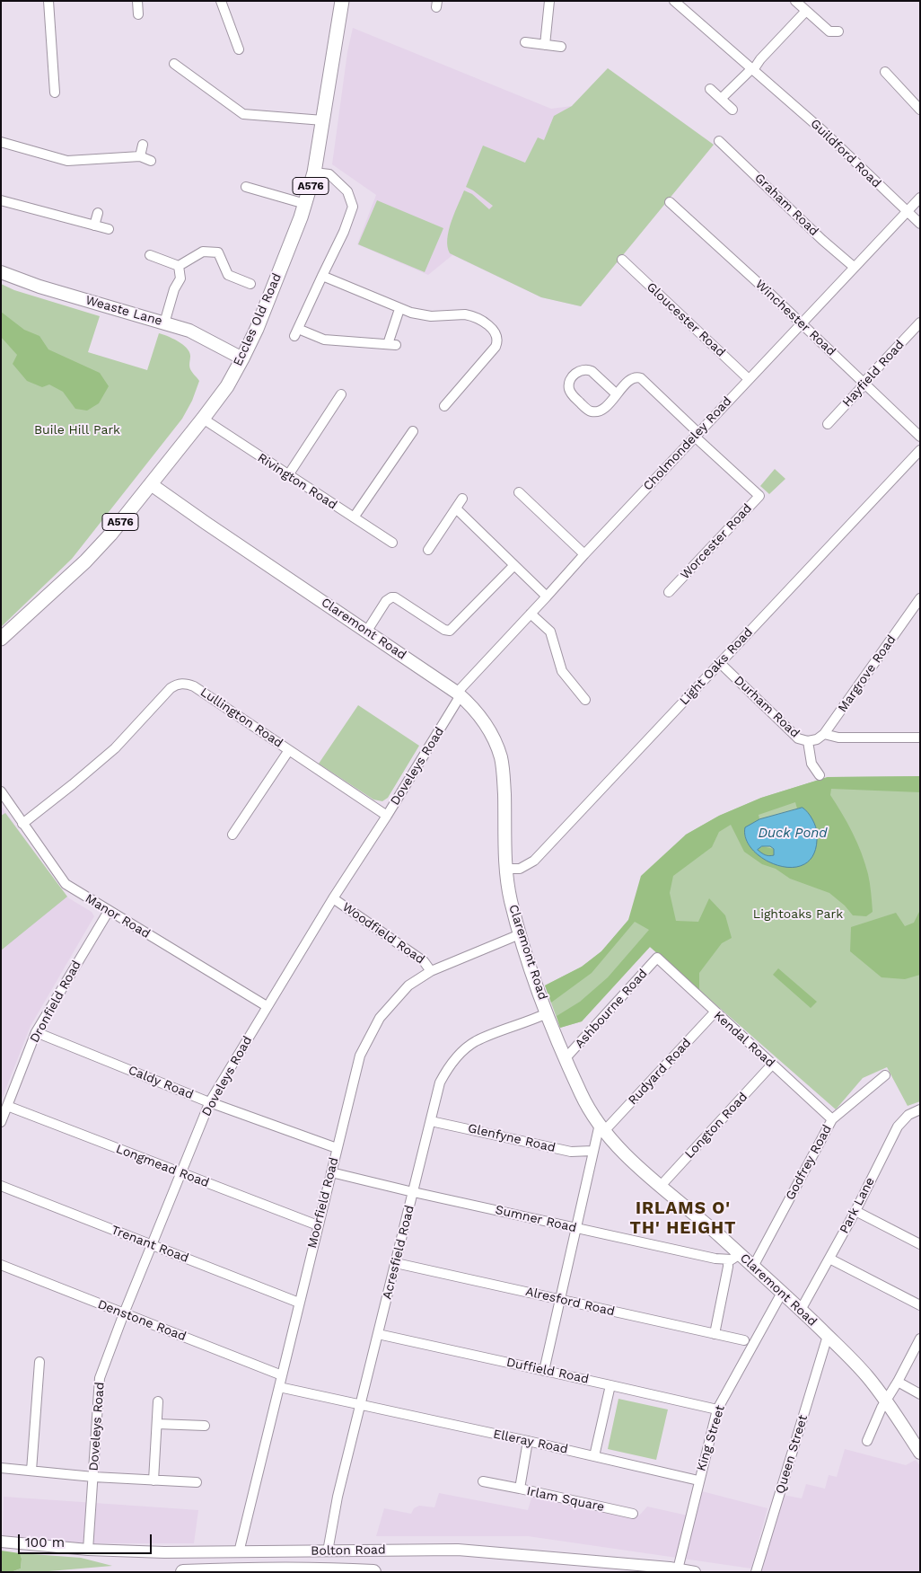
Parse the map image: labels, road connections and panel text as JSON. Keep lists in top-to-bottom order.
{
  "streets": {
    "main road": [
      "A576",
      "Weaste Lane",
      "Eccles Old Road",
      "Claremont Road"
    ],
    "street": [
      "Guildford Road",
      "Graham Road",
      "Winchester Road",
      "Gloucester Road",
      "Hayfield Road",
      "Cholmondeley Road",
      "Rivington Road",
      "Worcester Road",
      "Light Oaks Road",
      "Margrove Road",
      "Durham Road",
      "Lullington Road",
      "Doveleys Road",
      "Manor Road",
      "Woodfield Road",
      "Dronfield Road",
      "Ashbourne Road",
      "Kendal Road",
      "Rudyard Road",
      "Caldy Road",
      "Longton Road",
      "Glenfyne Road",
      "Godfrey Road",
      "Longmead Road",
      "Moorfield Road",
      "Park Lane",
      "Sumner Road",
      "Trenant Road",
      "Acresfield Road",
      "Alresford Road",
      "Denstone Road",
      "Duffield Road",
      "King Street",
      "Elleray Road",
      "Queen Street",
      "Irlam Square",
      "Bolton Road"
    ]
  },
  "crossings": [
    ["Guildford Road", "Cholmondeley Road"],
    ["Graham Road", "Cholmondeley Road"],
    ["Weaste Lane", "Eccles Old Road"],
    ["Winchester Road", "Hayfield Road"],
    ["Winchester Road", "Cholmondeley Road"],
    ["Eccles Old Road", "Rivington Road"],
    ["Eccles Old Road", "Claremont Road"],
    ["Gloucester Road", "Cholmondeley Road"],
    ["Cholmondeley Road", "Worcester Road"],
    ["Cholmondeley Road", "Claremont Road"],
    ["Cholmondeley Road", "Doveleys Road"],
    ["Claremont Road", "Light Oaks Road"],
    ["Claremont Road", "Doveleys Road"],
    ["Claremont Road", "Ashbourne Road"],
    ["Claremont Road", "Rudyard Road"],
    ["Claremont Road", "Longton Road"],
    ["Claremont Road", "Godfrey Road"],
    ["Claremont Road", "Moorfield Road"],
    ["Claremont Road", "Park Lane"],
    ["Claremont Road", "Acresfield Road"],
    ["Claremont Road", "King Street"],
    ["Claremont Road", "Queen Street"],
    ["Light Oaks Road", "Durham Road"],
    ["Lullington Road", "Doveleys Road"],
    ["Lullington Road", "Manor Road"],
    ["Doveleys Road", "Manor Road"],
    ["Doveleys Road", "Woodfield Road"],
    ["Doveleys Road", "Caldy Road"],
    ["Doveleys Road", "Longmead Road"],
    ["Doveleys Road", "Trenant Road"],
    ["Doveleys Road", "Denstone Road"],
    ["Doveleys Road", "Bolton Road"],
    ["Manor Road", "Dronfield Road"],
    ["Woodfield Road", "Moorfield Road"],
    ["Dronfield Road", "Caldy Road"],
    ["Dronfield Road", "Longmead Road"],
    ["Ashbourne Road", "Kendal Road"],
    ["Kendal Road", "Rudyard Road"],
    ["Kendal Road", "Longton Road"],
    ["Kendal Road", "Godfrey Road"],
    ["Caldy Road", "Moorfield Road"],
    ["Glenfyne Road", "Acresfield Road"],
    ["Longmead Road", "Moorfield Road"],
    ["Moorfield Road", "Sumner Road"],
    ["Moorfield Road", "Trenant Road"],
    ["Moorfield Road", "Denstone Road"],
    ["Moorfield Road", "Elleray Road"],
    ["Moorfield Road", "Bolton Road"],
    ["Sumner Road", "Acresfield Road"],
    ["Acresfield Road", "Alresford Road"],
    ["Acresfield Road", "Duffield Road"],
    ["Acresfield Road", "Elleray Road"],
    ["Acresfield Road", "Bolton Road"],
    ["Duffield Road", "King Street"],
    ["King Street", "Elleray Road"],
    ["King Street", "Bolton Road"],
    ["Elleray Road", "Irlam Square"]
  ],
  "districts": ["IRLAMS O' TH' HEIGHT"],
  "water": ["Duck Pond"],
  "parks": ["Buile Hill Park", "Lightoaks Park"],
  "scale_bar": "100 m"
}
